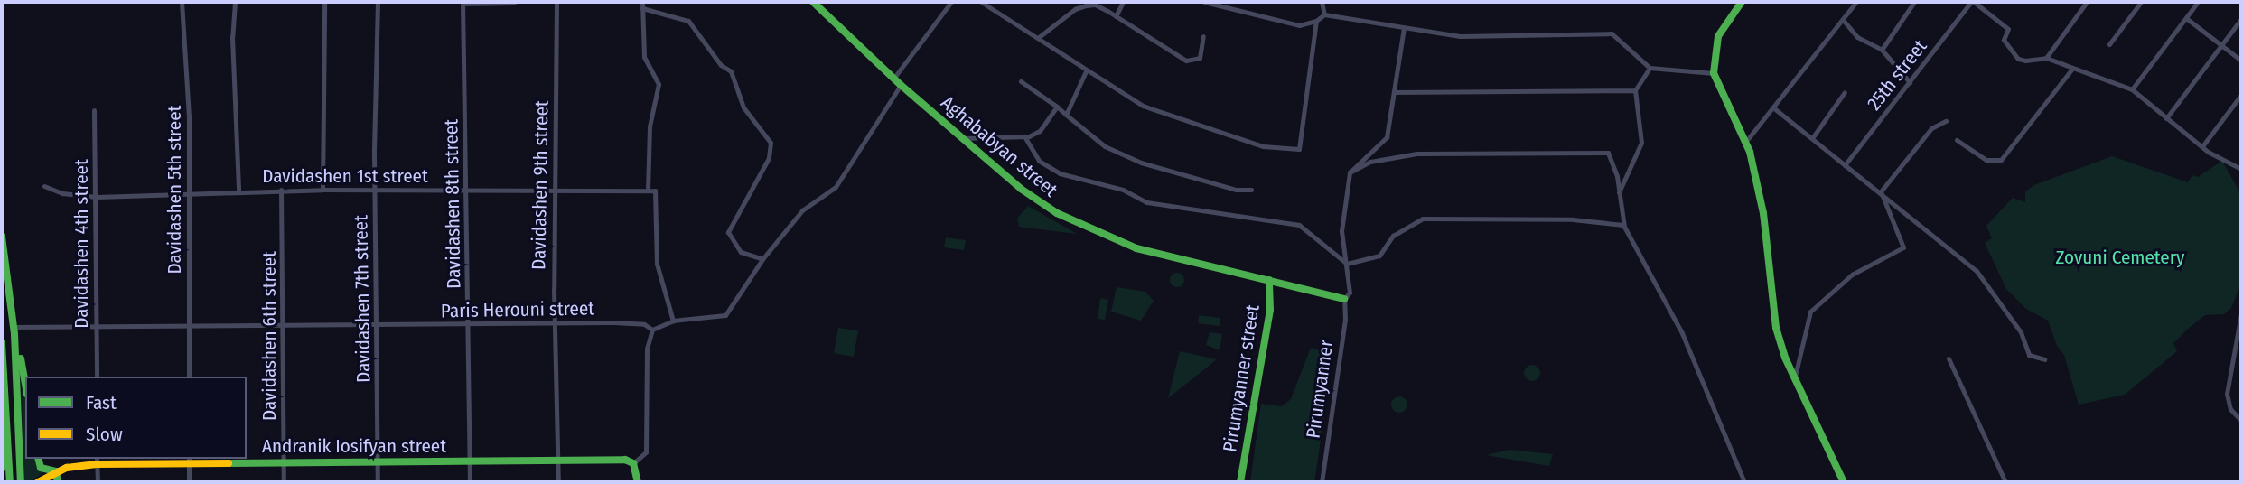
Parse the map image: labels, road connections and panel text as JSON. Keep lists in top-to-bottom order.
{
  "streets": {
    "street": [
      "25th street",
      "Aghababyan street",
      "Davidashen 1st street",
      "Davidashen 9th street",
      "Davidashen 5th street",
      "Davidashen 8th street",
      "Davidashen 4th street",
      "Davidashen 7th street",
      "Paris Herouni street",
      "Davidashen 6th street",
      "Pirumyanner street",
      "Pirumyanner",
      "Andranik Iosifyan street"
    ]
  },
  "crossings": [
    ["Aghababyan street", "Pirumyanner street"],
    ["Aghababyan street", "Pirumyanner"],
    ["Davidashen 1st street", "Davidashen 9th street"],
    ["Davidashen 1st street", "Davidashen 5th street"],
    ["Davidashen 1st street", "Davidashen 8th street"],
    ["Davidashen 1st street", "Davidashen 4th street"],
    ["Davidashen 1st street", "Davidashen 7th street"],
    ["Davidashen 1st street", "Davidashen 6th street"],
    ["Davidashen 9th street", "Paris Herouni street"],
    ["Davidashen 9th street", "Andranik Iosifyan street"],
    ["Davidashen 5th street", "Paris Herouni street"],
    ["Davidashen 8th street", "Paris Herouni street"],
    ["Davidashen 8th street", "Andranik Iosifyan street"],
    ["Davidashen 4th street", "Paris Herouni street"],
    ["Davidashen 7th street", "Paris Herouni street"],
    ["Davidashen 7th street", "Andranik Iosifyan street"],
    ["Paris Herouni street", "Davidashen 6th street"],
    ["Davidashen 6th street", "Andranik Iosifyan street"]
  ],
  "parks": ["Zovuni Cemetery"],
  "legend": ["Fast", "Slow"]
}
